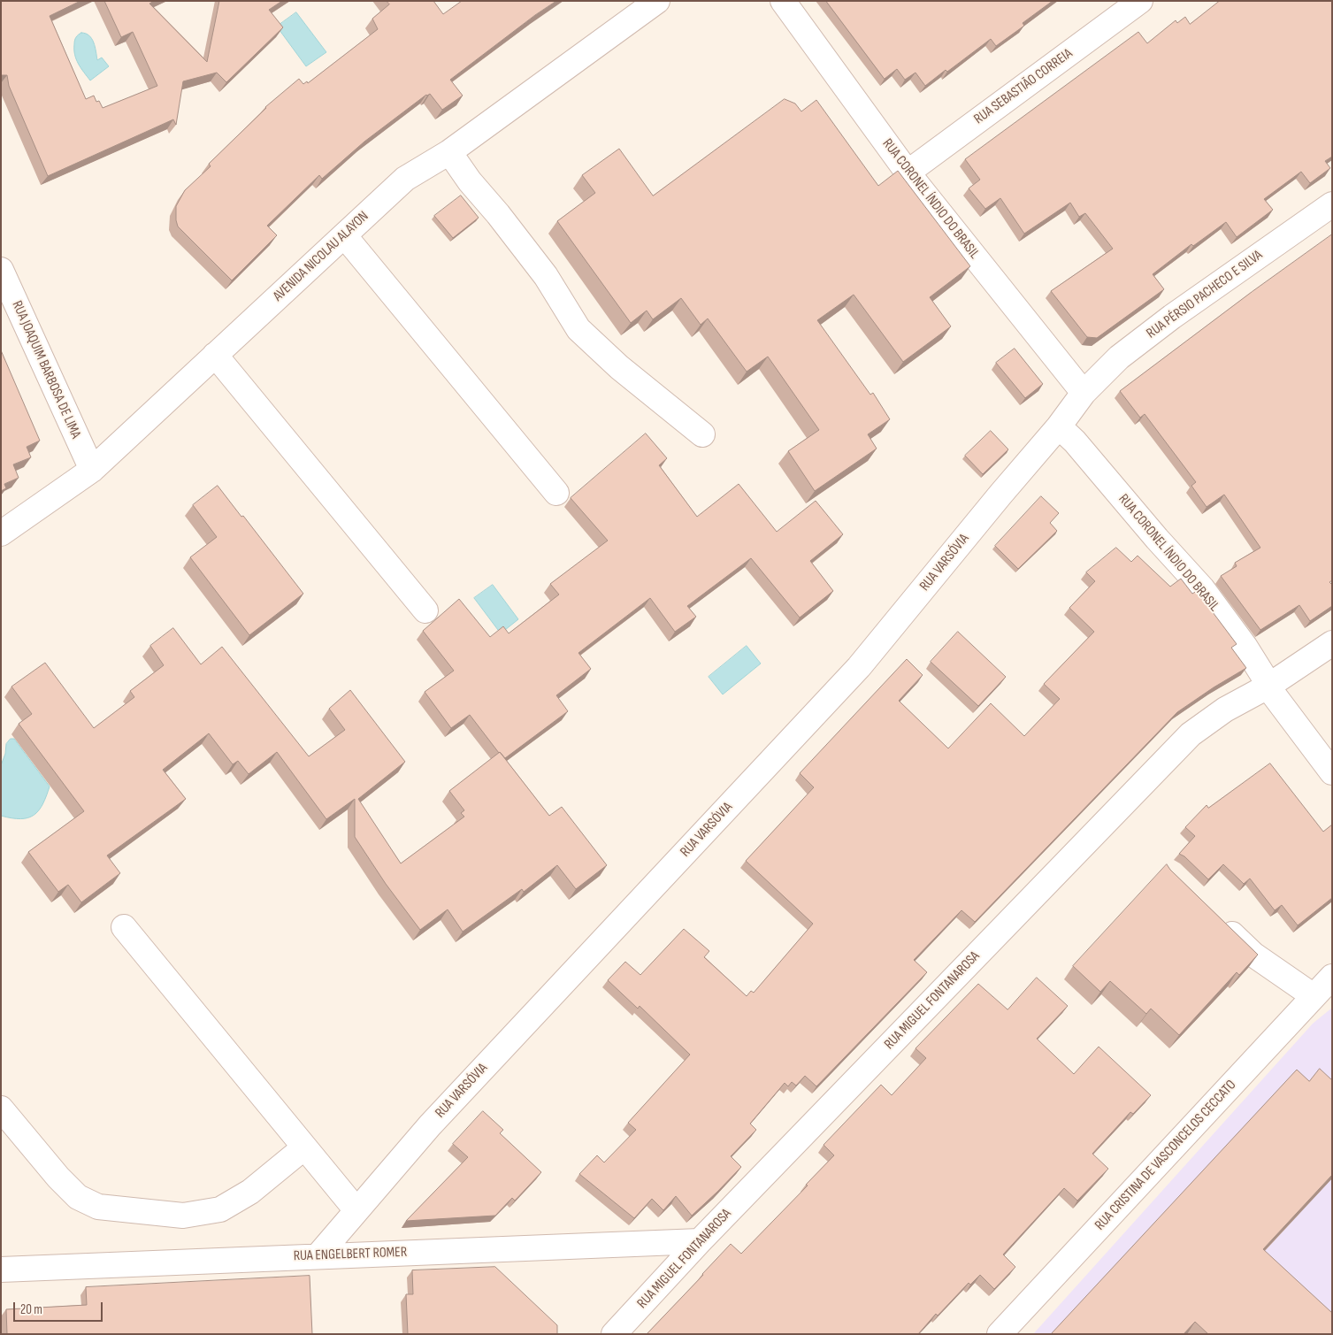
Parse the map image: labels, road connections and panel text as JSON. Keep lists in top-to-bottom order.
{
  "streets": {
    "street": [
      "RUA SEBASTIÃO CORREIA",
      "RUA CORONEL ÍNDIO DO BRASIL",
      "AVENIDA NICOLAU ALAYON",
      "RUA PÉRSIO PACHECO E SILVA",
      "RUA JOAQUIM BARBOSA DE LIMA",
      "RUA VARSÓVIA",
      "RUA MIGUEL FONTANAROSA",
      "RUA CRISTINA DE VASCONCELOS CECCATO",
      "RUA ENGELBERT ROMER"
    ]
  },
  "crossings": [
    ["RUA SEBASTIÃO CORREIA", "RUA CORONEL ÍNDIO DO BRASIL"],
    ["RUA CORONEL ÍNDIO DO BRASIL", "RUA PÉRSIO PACHECO E SILVA"],
    ["RUA CORONEL ÍNDIO DO BRASIL", "RUA VARSÓVIA"],
    ["RUA CORONEL ÍNDIO DO BRASIL", "RUA MIGUEL FONTANAROSA"],
    ["AVENIDA NICOLAU ALAYON", "RUA JOAQUIM BARBOSA DE LIMA"],
    ["RUA PÉRSIO PACHECO E SILVA", "RUA VARSÓVIA"],
    ["RUA VARSÓVIA", "RUA ENGELBERT ROMER"],
    ["RUA MIGUEL FONTANAROSA", "RUA ENGELBERT ROMER"]
  ],
  "scale_bar": "20 m"
}
